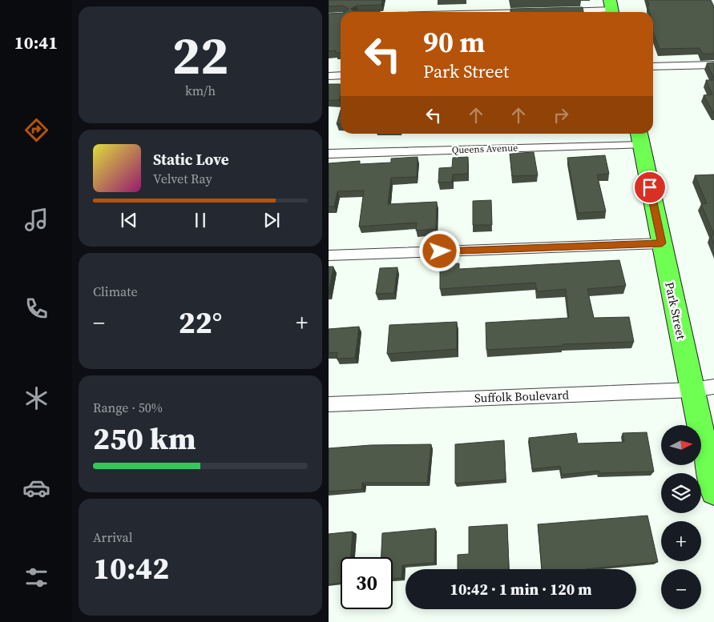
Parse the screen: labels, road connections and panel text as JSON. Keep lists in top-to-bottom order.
{
  "streets": {
    "highway": ["Park Street"],
    "street": ["Queens Avenue", "Suffolk Boulevard"]
  },
  "crossings": [
    ["Queens Avenue", "Park Street"],
    ["Park Street", "Suffolk Boulevard"]
  ],
  "north": "right",
  "page": {
    "tabs": "10:41",
    "tile": [
      ["22", "km/h"],
      "Climate",
      ["Range · 50%", "250 km"],
      ["Arrival", "10:42"]
    ],
    "turn": ["90 m", "Park Street"],
    "song": ["Static Love", "Velvet Ray"],
    "heat": ["−", "22°", "+"],
    "map_buttons": ["+", "−"],
    "limit": "30",
    "trip": "10:42 · 1 min · 120 m"
  }
}
